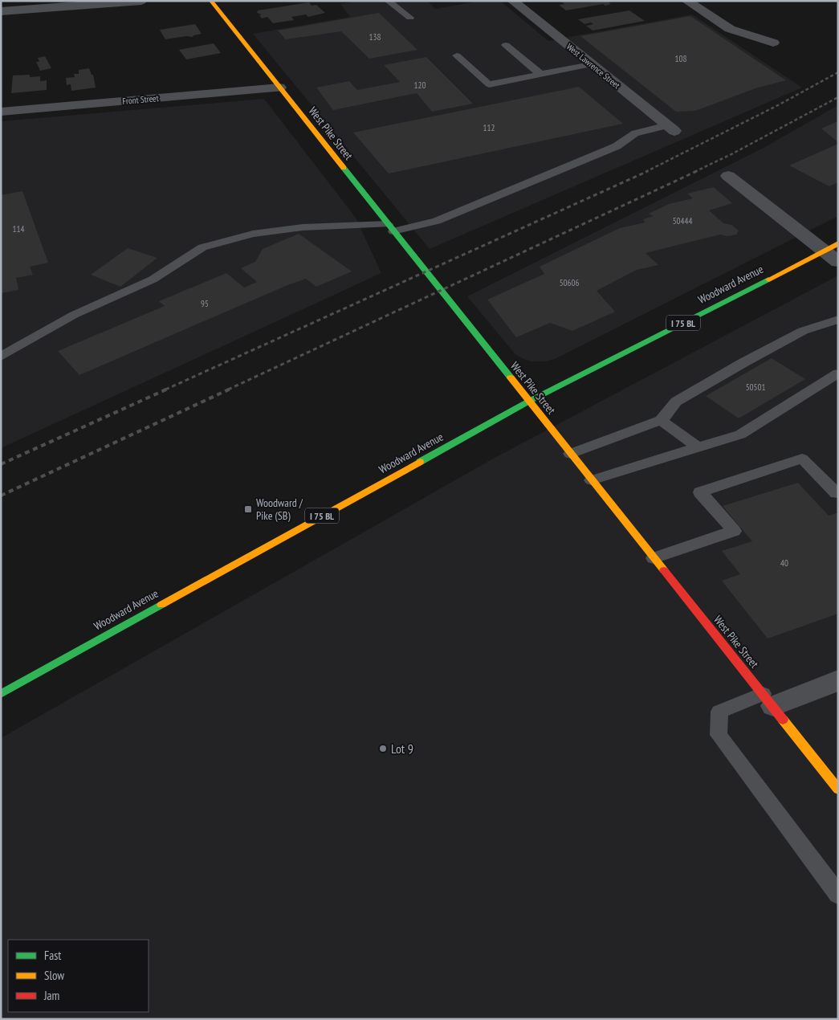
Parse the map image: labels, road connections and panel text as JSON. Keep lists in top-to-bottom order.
{
  "streets": {
    "street": [
      "West Lawrence Street",
      "Front Street",
      "West Pike Street",
      "Woodward Avenue",
      "I 75 BL"
    ]
  },
  "crossings": [
    ["Front Street", "West Pike Street"],
    ["West Pike Street", "Woodward Avenue"]
  ],
  "places": {
    "transit": ["Woodward / Pike (SB)"],
    "other": ["Lot 9"]
  },
  "house_numbers": [
    "138",
    "108",
    "120",
    "112",
    "50444",
    "114",
    "50606",
    "95",
    "50501",
    "40"
  ],
  "legend": ["Fast", "Slow", "Jam"]
}
